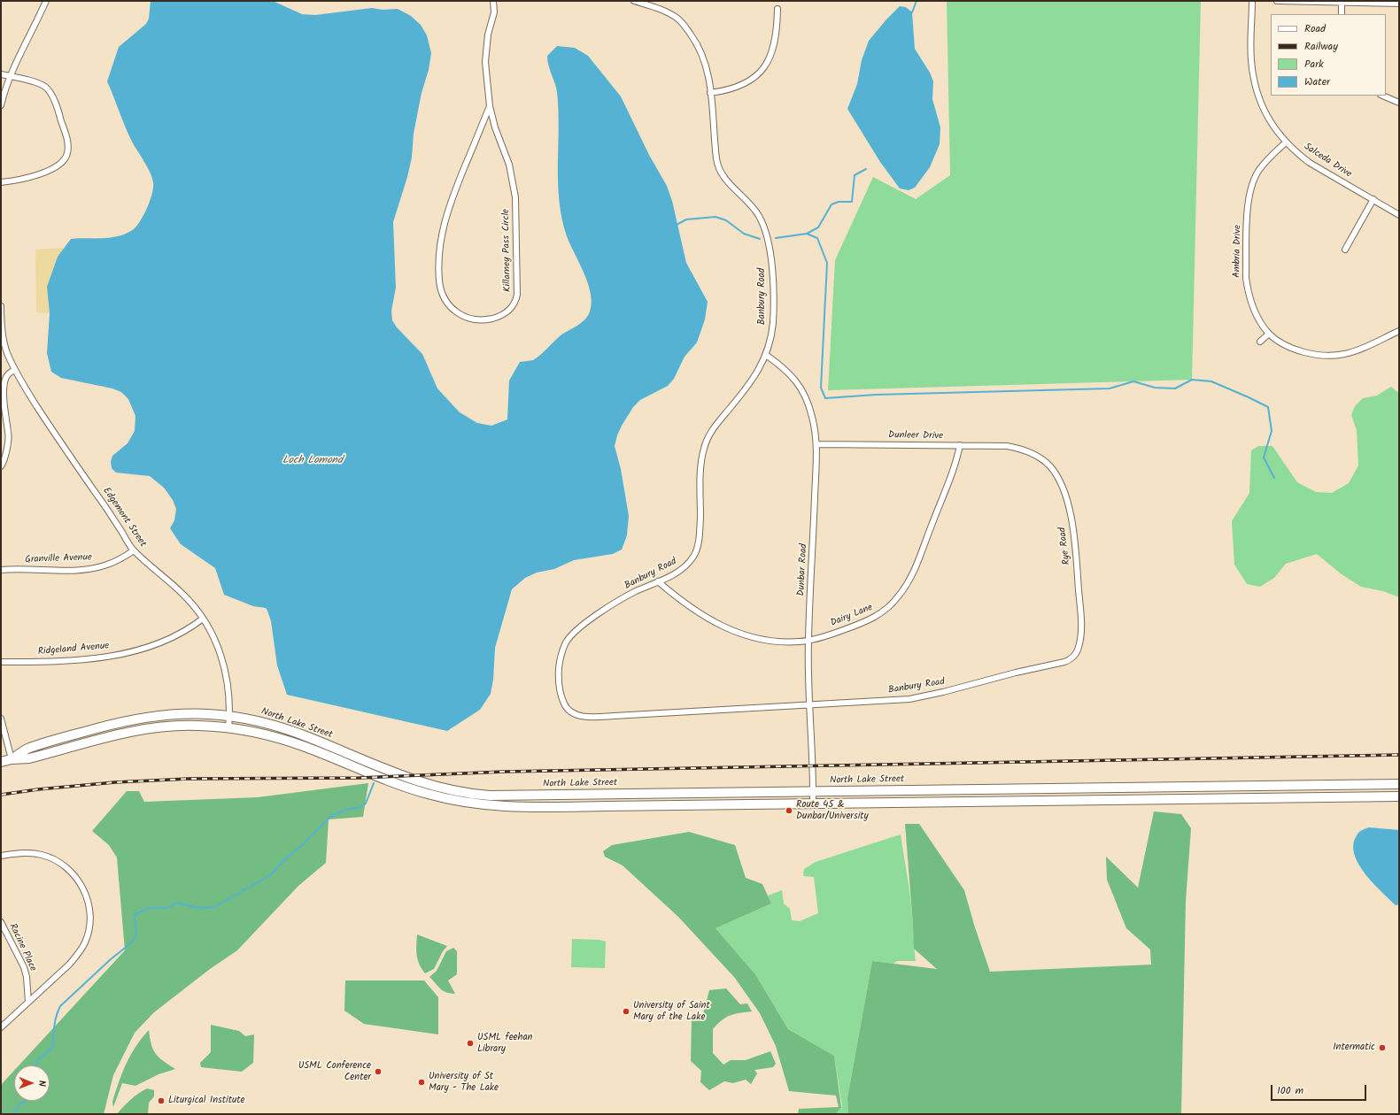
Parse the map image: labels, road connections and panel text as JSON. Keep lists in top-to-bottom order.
{
  "streets": {
    "main road": ["North Lake Street"],
    "street": [
      "Salceda Drive",
      "Killarney Pass Circle",
      "Ambria Drive",
      "Banbury Road",
      "Dunleer Drive",
      "Edgemont Street",
      "Rye Road",
      "Granville Avenue",
      "Dunbar Road",
      "Dairy Lane",
      "Ridgeland Avenue",
      "Racine Place"
    ]
  },
  "crossings": [
    ["Salceda Drive", "Ambria Drive"],
    ["Banbury Road", "Rye Road"],
    ["Banbury Road", "Dunbar Road"],
    ["Banbury Road", "Dairy Lane"],
    ["Dunleer Drive", "Rye Road"],
    ["Dunleer Drive", "Dunbar Road"],
    ["Dunleer Drive", "Dairy Lane"],
    ["Edgemont Street", "Granville Avenue"],
    ["Edgemont Street", "Ridgeland Avenue"],
    ["Edgemont Street", "North Lake Street"],
    ["Dunbar Road", "Dairy Lane"],
    ["Dunbar Road", "North Lake Street"]
  ],
  "water": ["Loch Lomond"],
  "places": [
    "Route 45 & Dunbar/University",
    "University of Saint Mary of the Lake",
    "USML feehan Library",
    "Intermatic",
    "USML Conference Center",
    "University of St Mary - The Lake",
    "Liturgical Institute"
  ],
  "legend": [
    "Road",
    "Railway",
    "Park",
    "Water"
  ],
  "scale_bar": "100 m",
  "north": "right"
}
